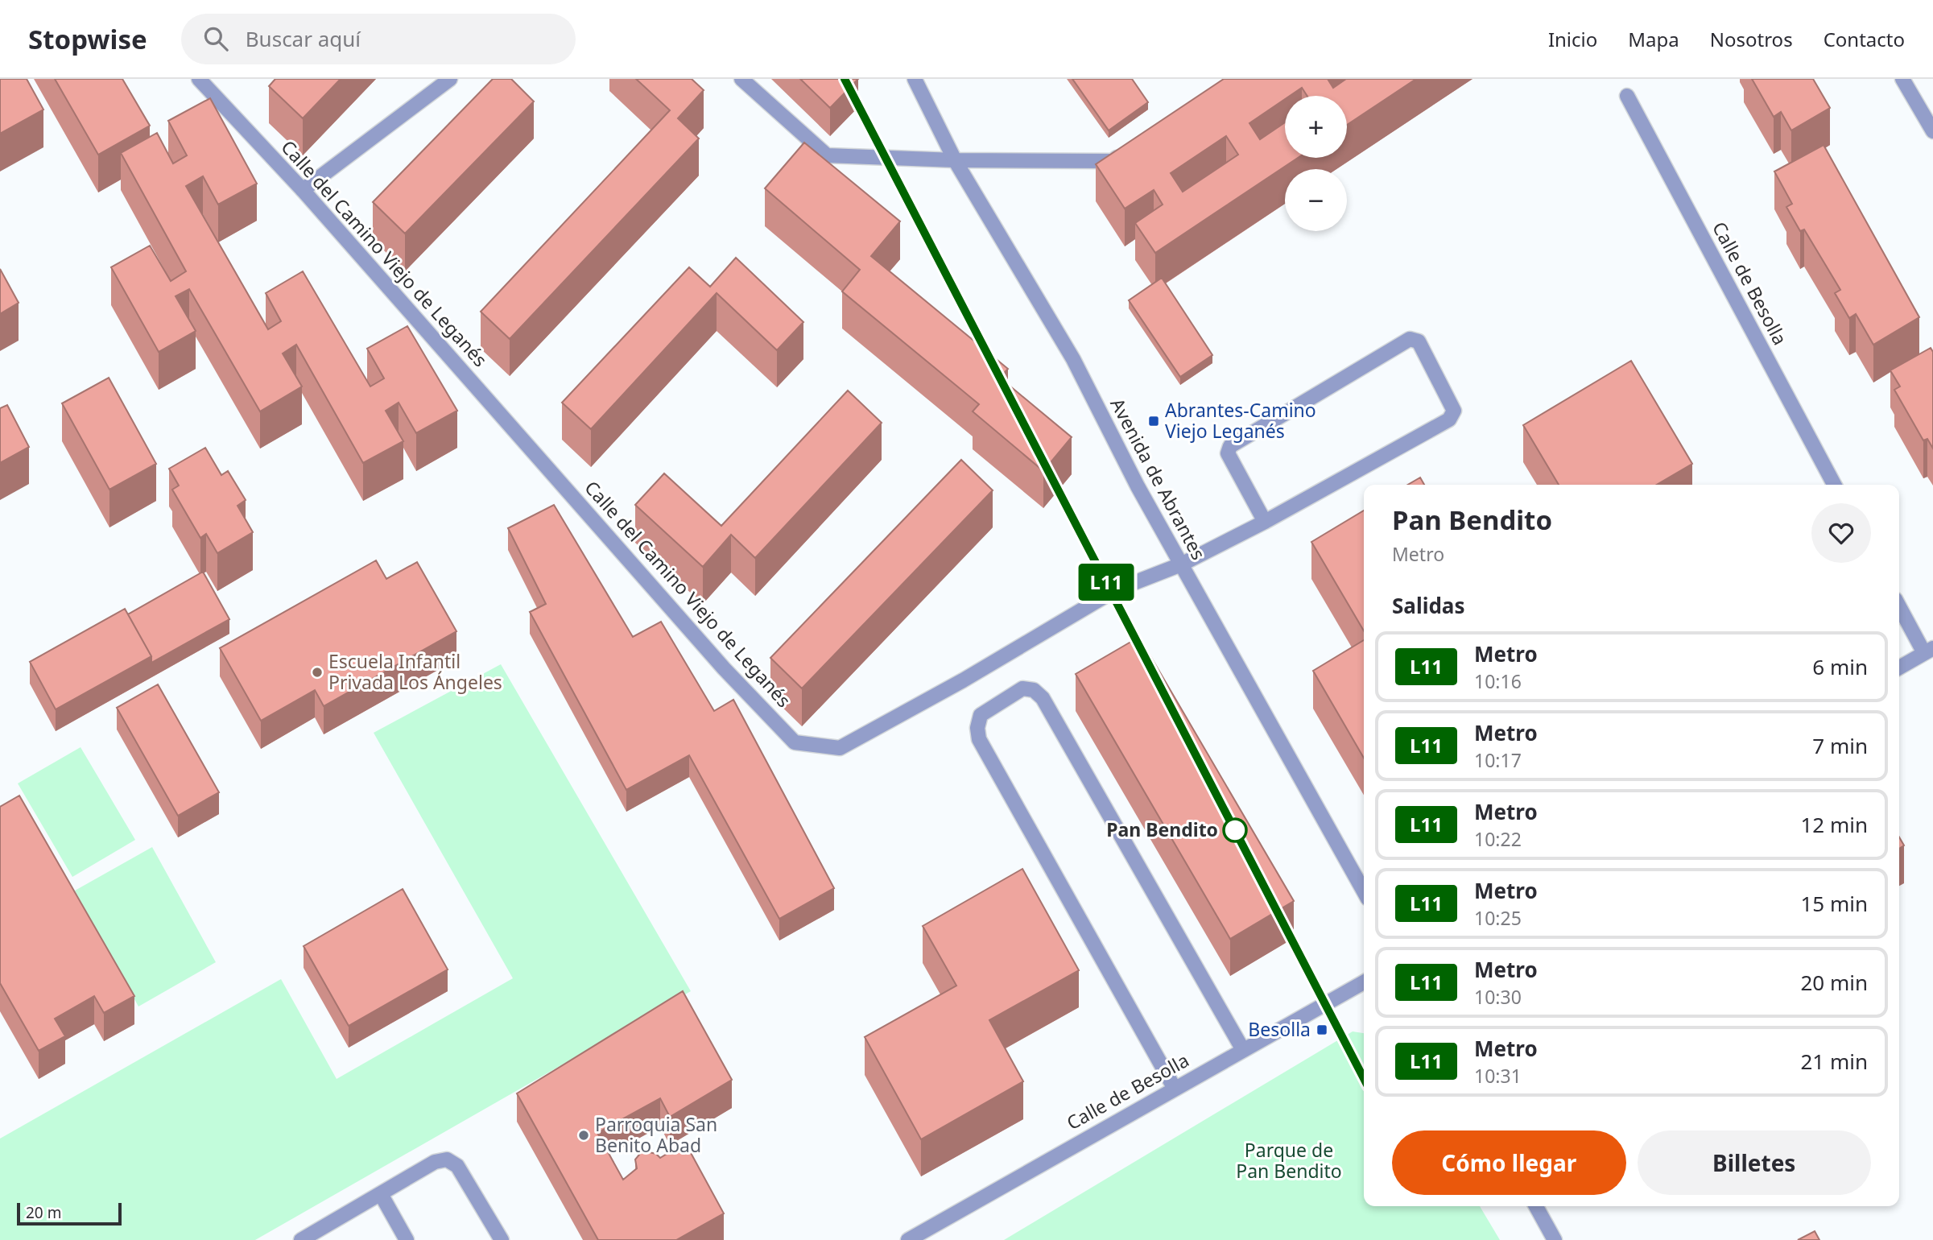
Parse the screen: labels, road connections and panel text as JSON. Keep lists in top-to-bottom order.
{
  "streets": {
    "street": ["Calle del Camino Viejo de Leganés", "Calle de Besolla", "Avenida de Abrantes"]
  },
  "crossings": [
    ["Calle del Camino Viejo de Leganés", "Avenida de Abrantes"]
  ],
  "parks": ["Parque de Pan Bendito"],
  "places": {
    "transit": ["Abrantes-Camino Viejo Leganés", "Besolla"],
    "other": ["Escuela Infantil Privada Los Ángeles", "Pan Bendito", "Parroquia San Benito Abad"]
  },
  "lines": ["metro line L11"],
  "scale_bar": "20 m",
  "page": {
    "header": "Stopwise",
    "search": "Buscar aquí",
    "nav": [
      "Inicio",
      "Mapa",
      "Nosotros",
      "Contacto"
    ],
    "on_map": "L11",
    "map_buttons": ["+", "−"],
    "heading": [
      ["Pan Bendito", "Metro"],
      "Salidas"
    ],
    "list": [
      {
        "mark": "L11",
        "name": "Metro",
        "note": "10:16",
        "value": "6 min"
      },
      {
        "mark": "L11",
        "name": "Metro",
        "note": "10:17",
        "value": "7 min"
      },
      {
        "mark": "L11",
        "name": "Metro",
        "note": "10:22",
        "value": "12 min"
      },
      {
        "mark": "L11",
        "name": "Metro",
        "note": "10:25",
        "value": "15 min"
      },
      {
        "mark": "L11",
        "name": "Metro",
        "note": "10:30",
        "value": "20 min"
      },
      {
        "mark": "L11",
        "name": "Metro",
        "note": "10:31",
        "value": "21 min"
      }
    ],
    "buttons": ["Cómo llegar", "Billetes"],
    "scale": "20 m"
  }
}
